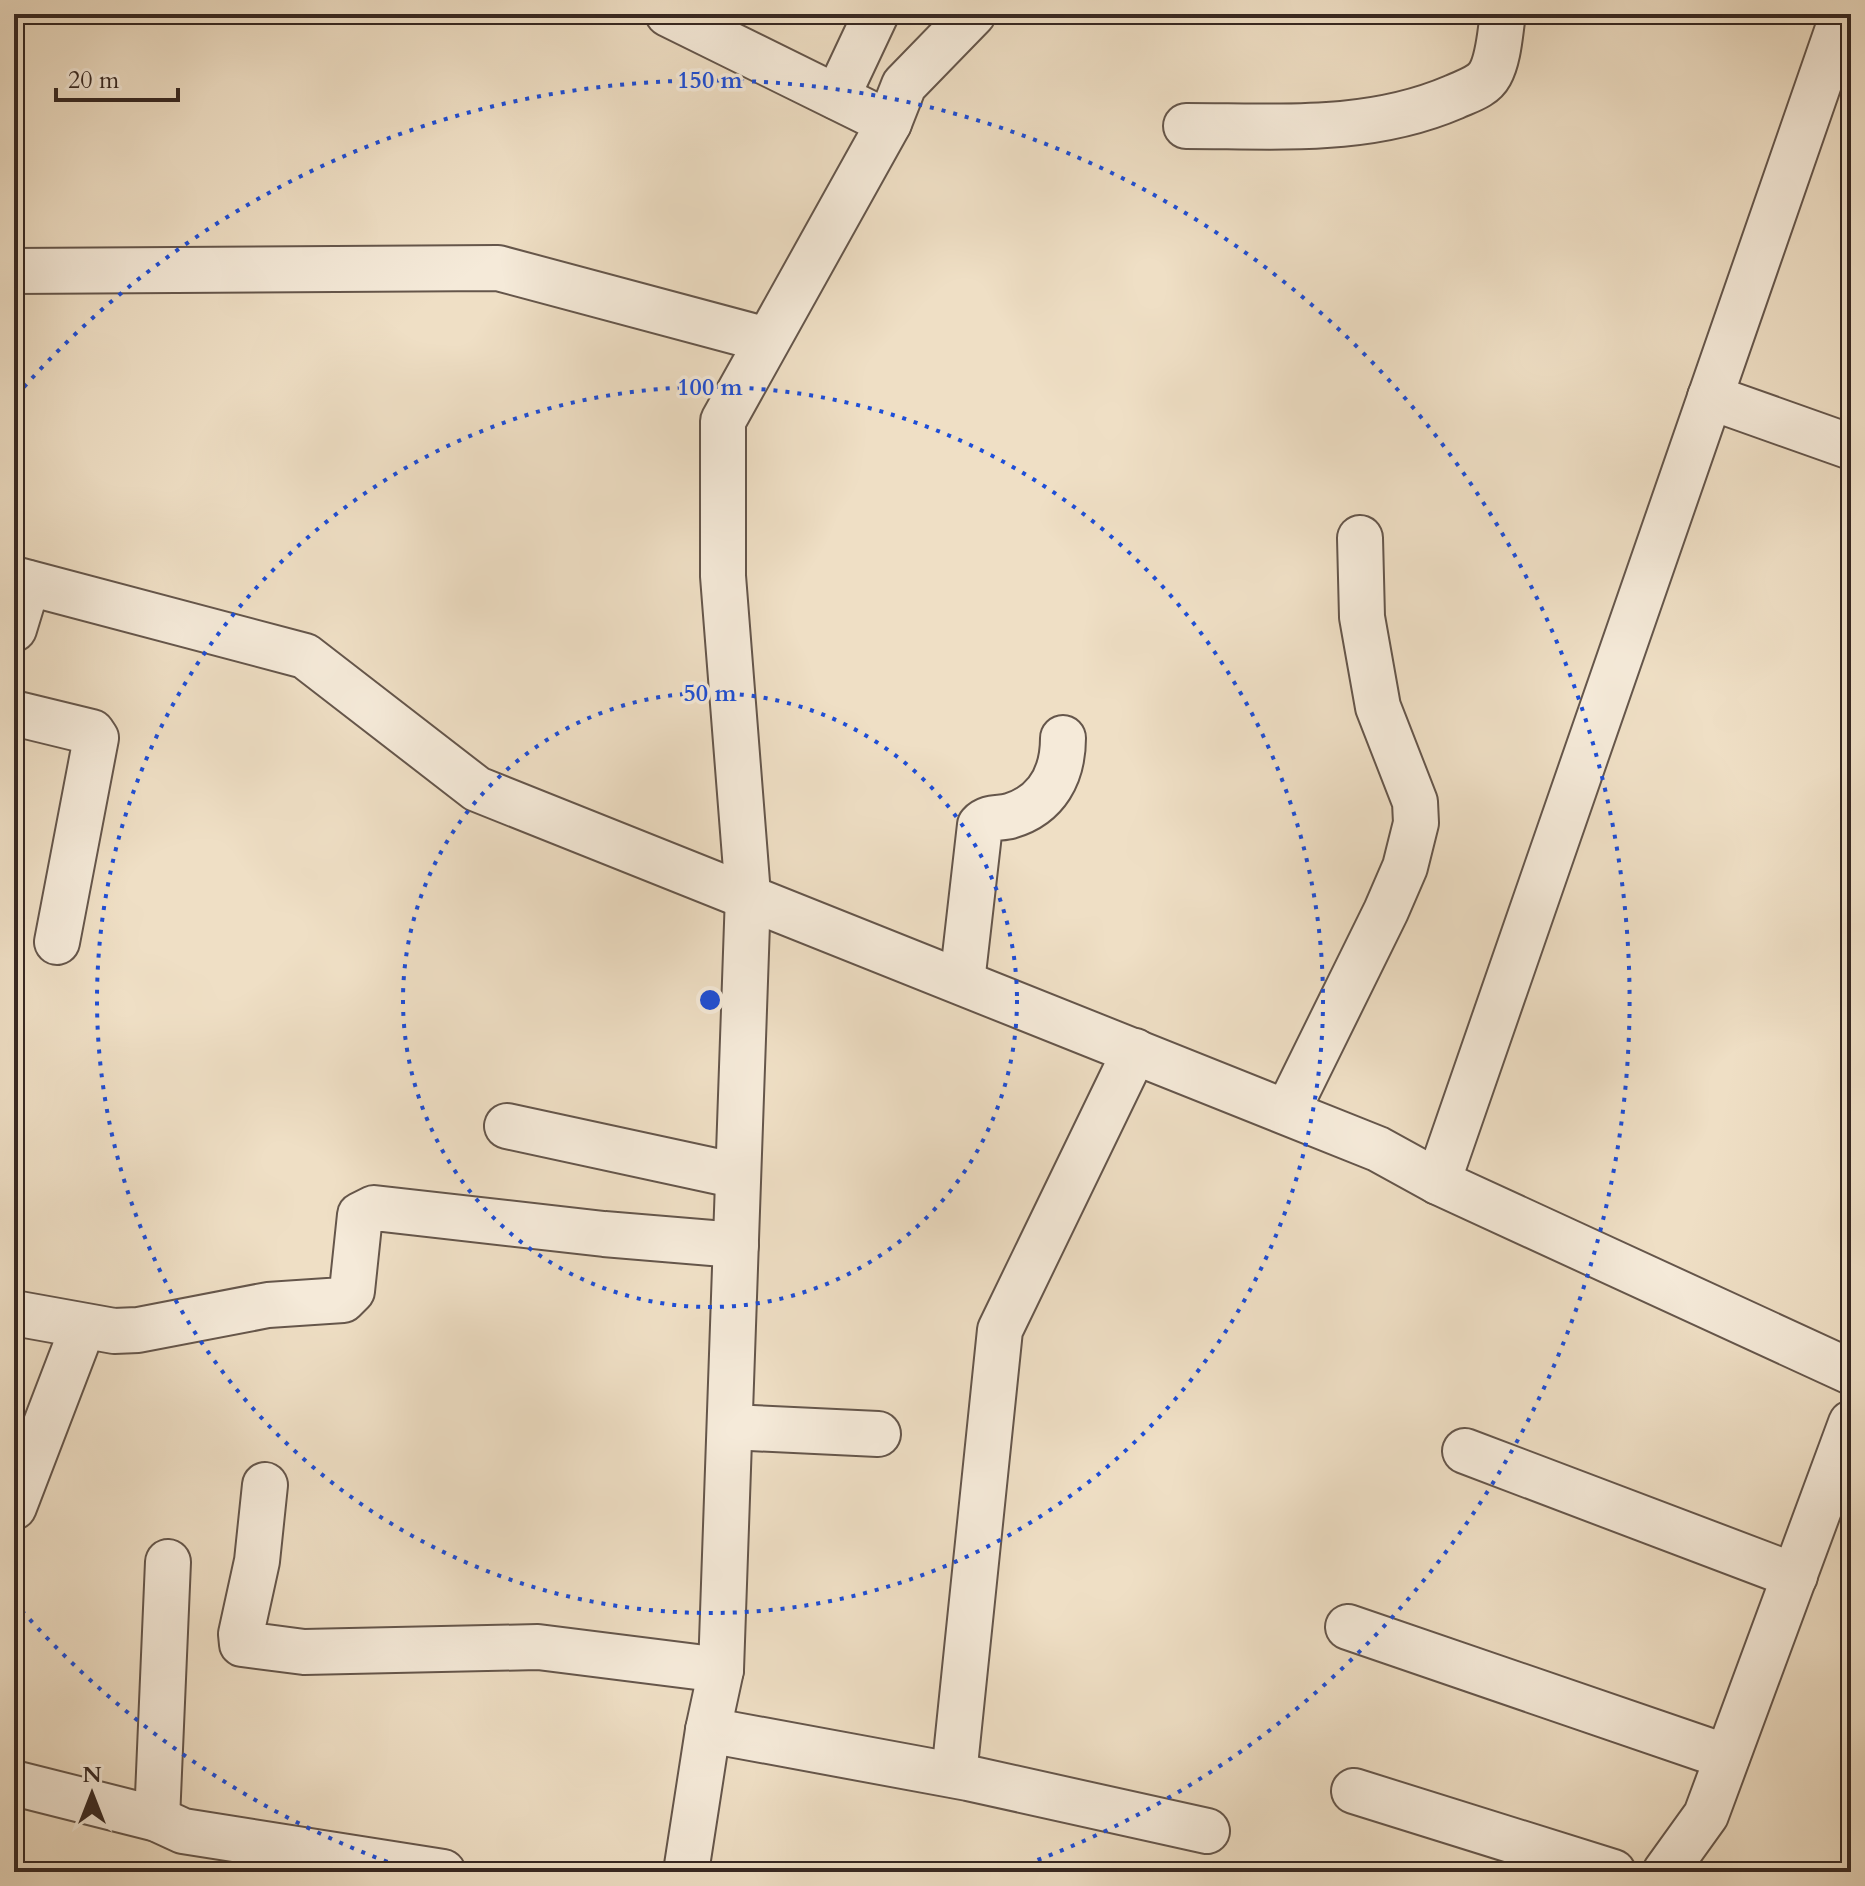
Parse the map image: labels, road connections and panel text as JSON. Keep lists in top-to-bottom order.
{
  "scale_bar": "20 m",
  "north": "top",
  "rings": ["150 m", "100 m", "50 m"]
}
